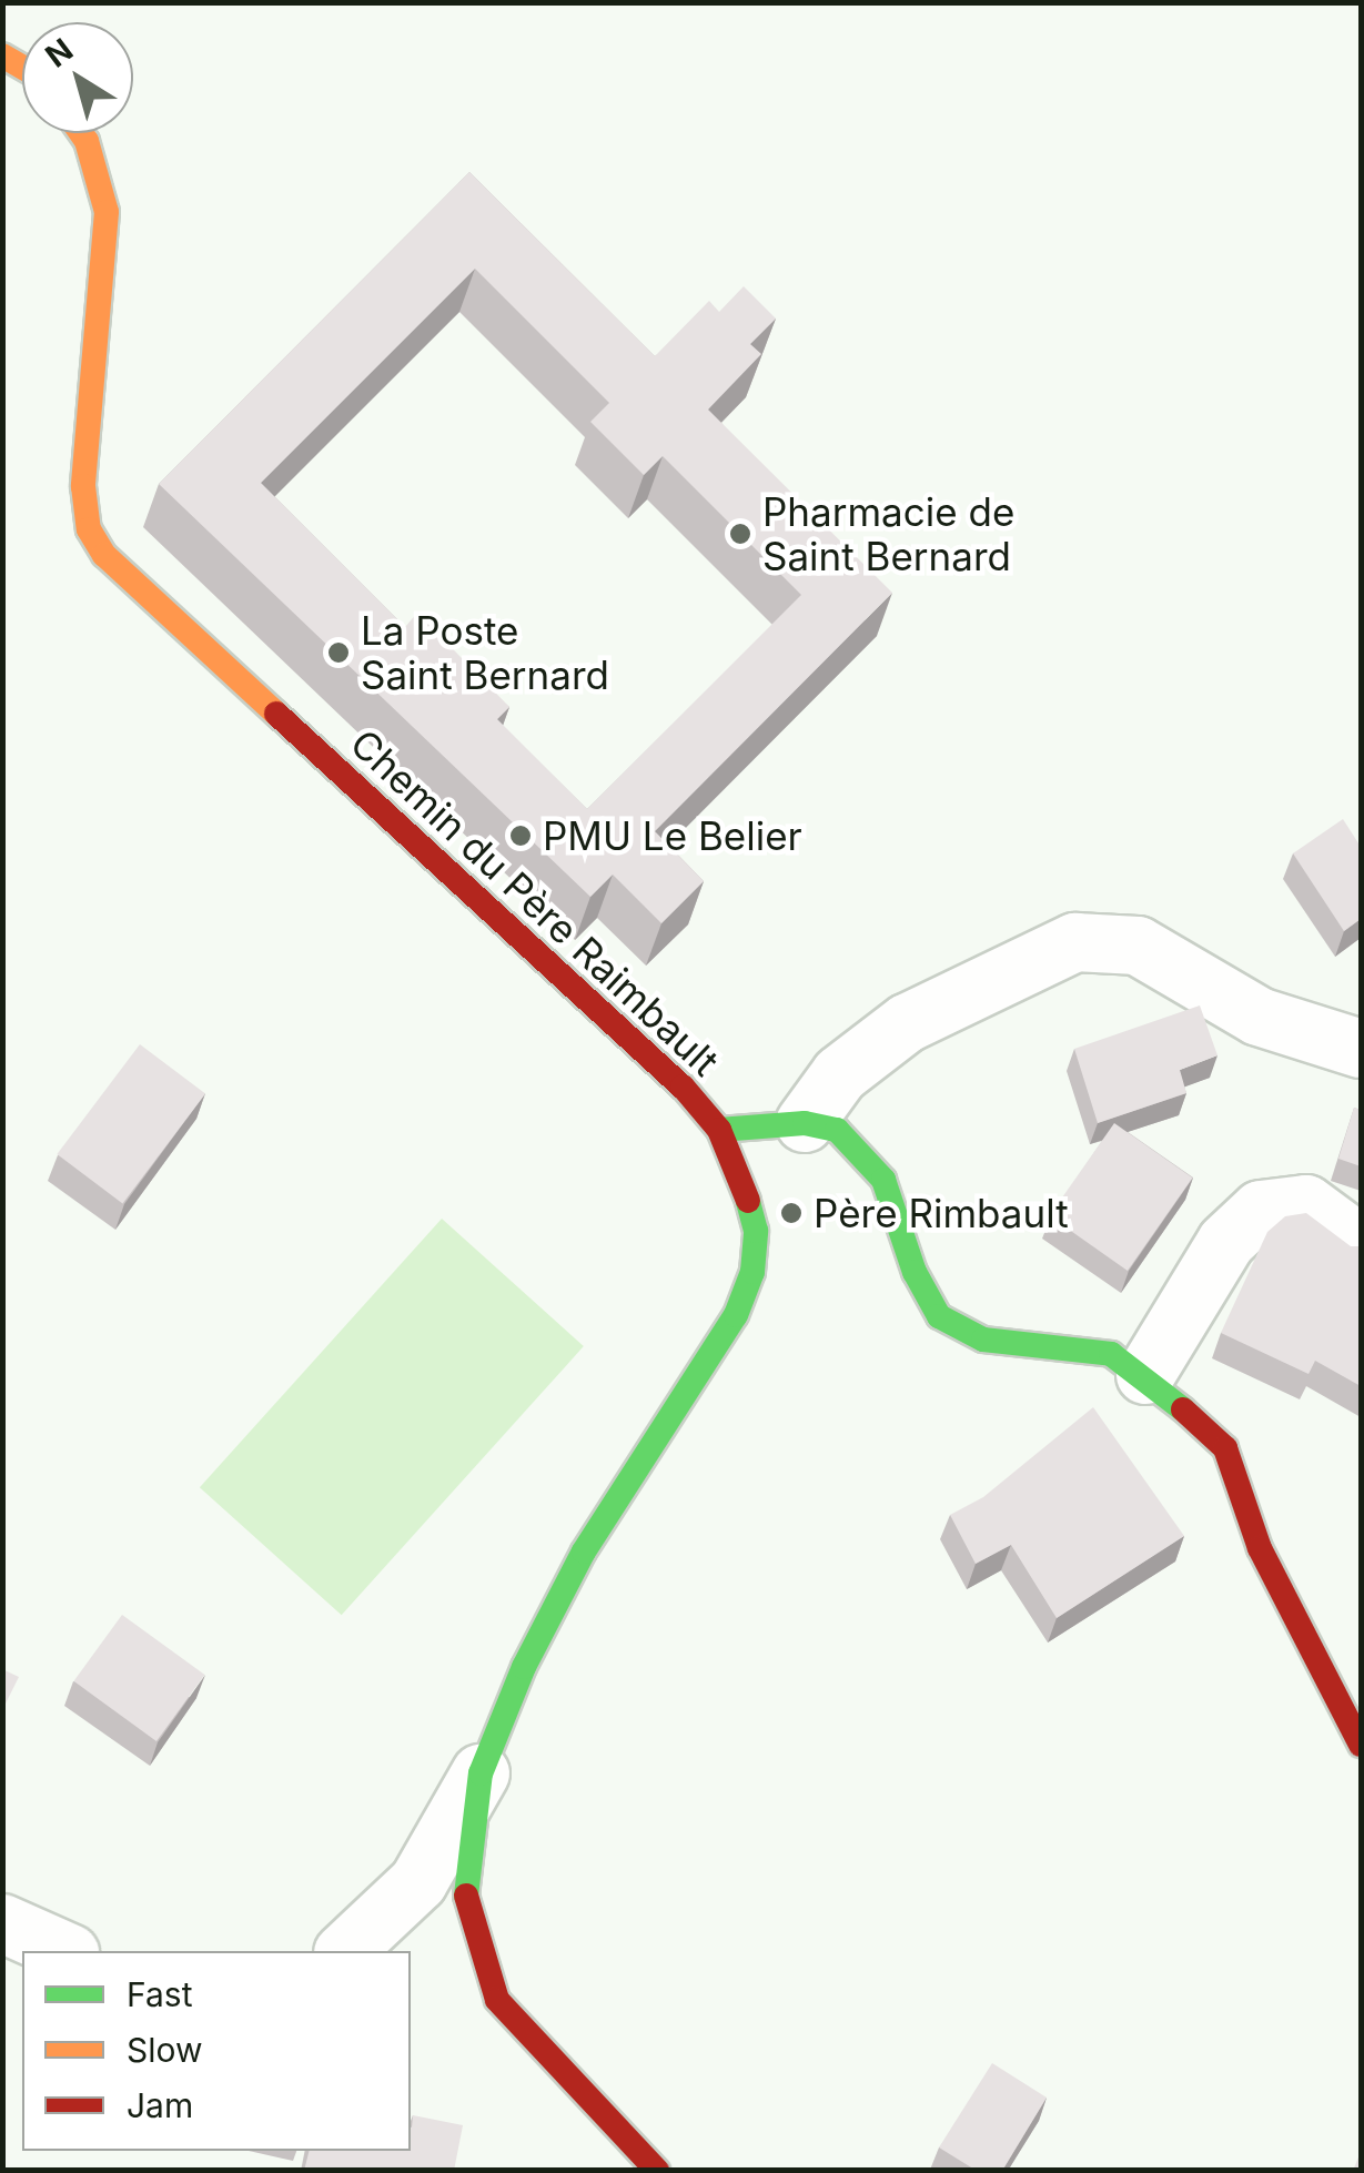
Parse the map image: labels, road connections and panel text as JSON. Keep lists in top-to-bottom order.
{
  "streets": {
    "street": ["Chemin du Père Raimbault"]
  },
  "places": [
    "Pharmacie de Saint Bernard",
    "La Poste Saint Bernard",
    "PMU Le Belier",
    "Père Rimbault"
  ],
  "legend": ["Fast", "Slow", "Jam"],
  "north": "top left"
}
